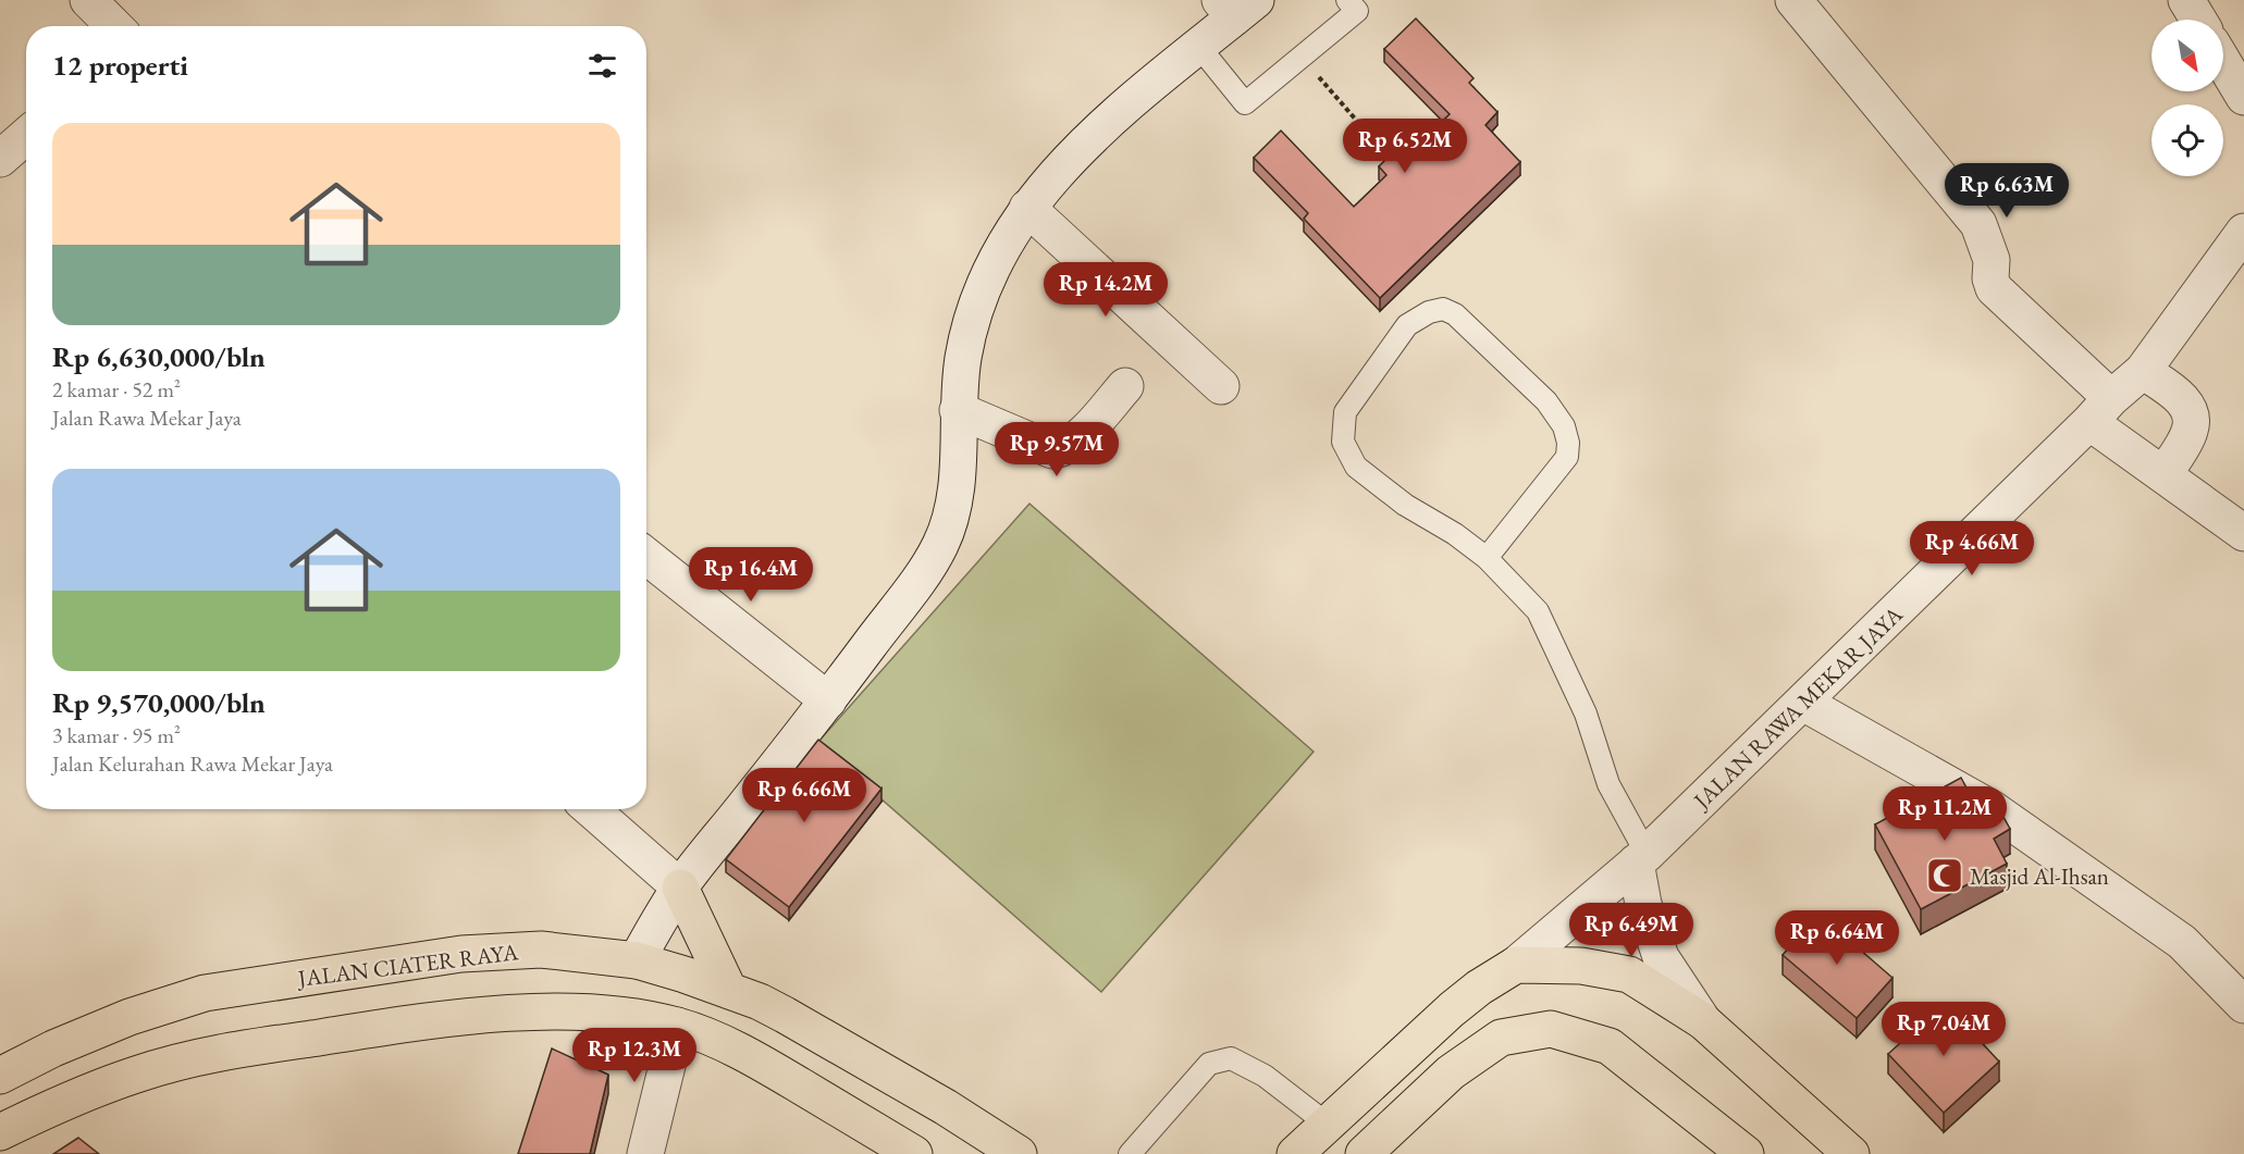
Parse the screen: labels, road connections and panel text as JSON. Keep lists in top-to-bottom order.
{
  "streets": {
    "main road": ["JALAN CIATER RAYA"],
    "street": ["JALAN RAWA MEKAR JAYA"]
  },
  "places": {
    "mosque": ["Masjid Al-Ihsan"]
  },
  "north": "bottom right",
  "page": {
    "heading": "12 properti",
    "list": [
      {
        "name": "Rp 6,630,000/bln",
        "note": "2 kamar · 52 m² · Jalan Rawa Mekar Jaya"
      },
      {
        "name": "Rp 9,570,000/bln",
        "note": "3 kamar · 95 m² · Jalan Kelurahan Rawa Mekar Jaya"
      }
    ],
    "price": [
      "Rp 6.52M",
      "Rp 6.63M",
      "Rp 14.2M",
      "Rp 9.57M",
      "Rp 4.66M",
      "Rp 16.4M",
      "Rp 6.66M",
      "Rp 11.2M",
      "Rp 6.49M",
      "Rp 6.64M",
      "Rp 7.04M",
      "Rp 12.3M"
    ]
  }
}
